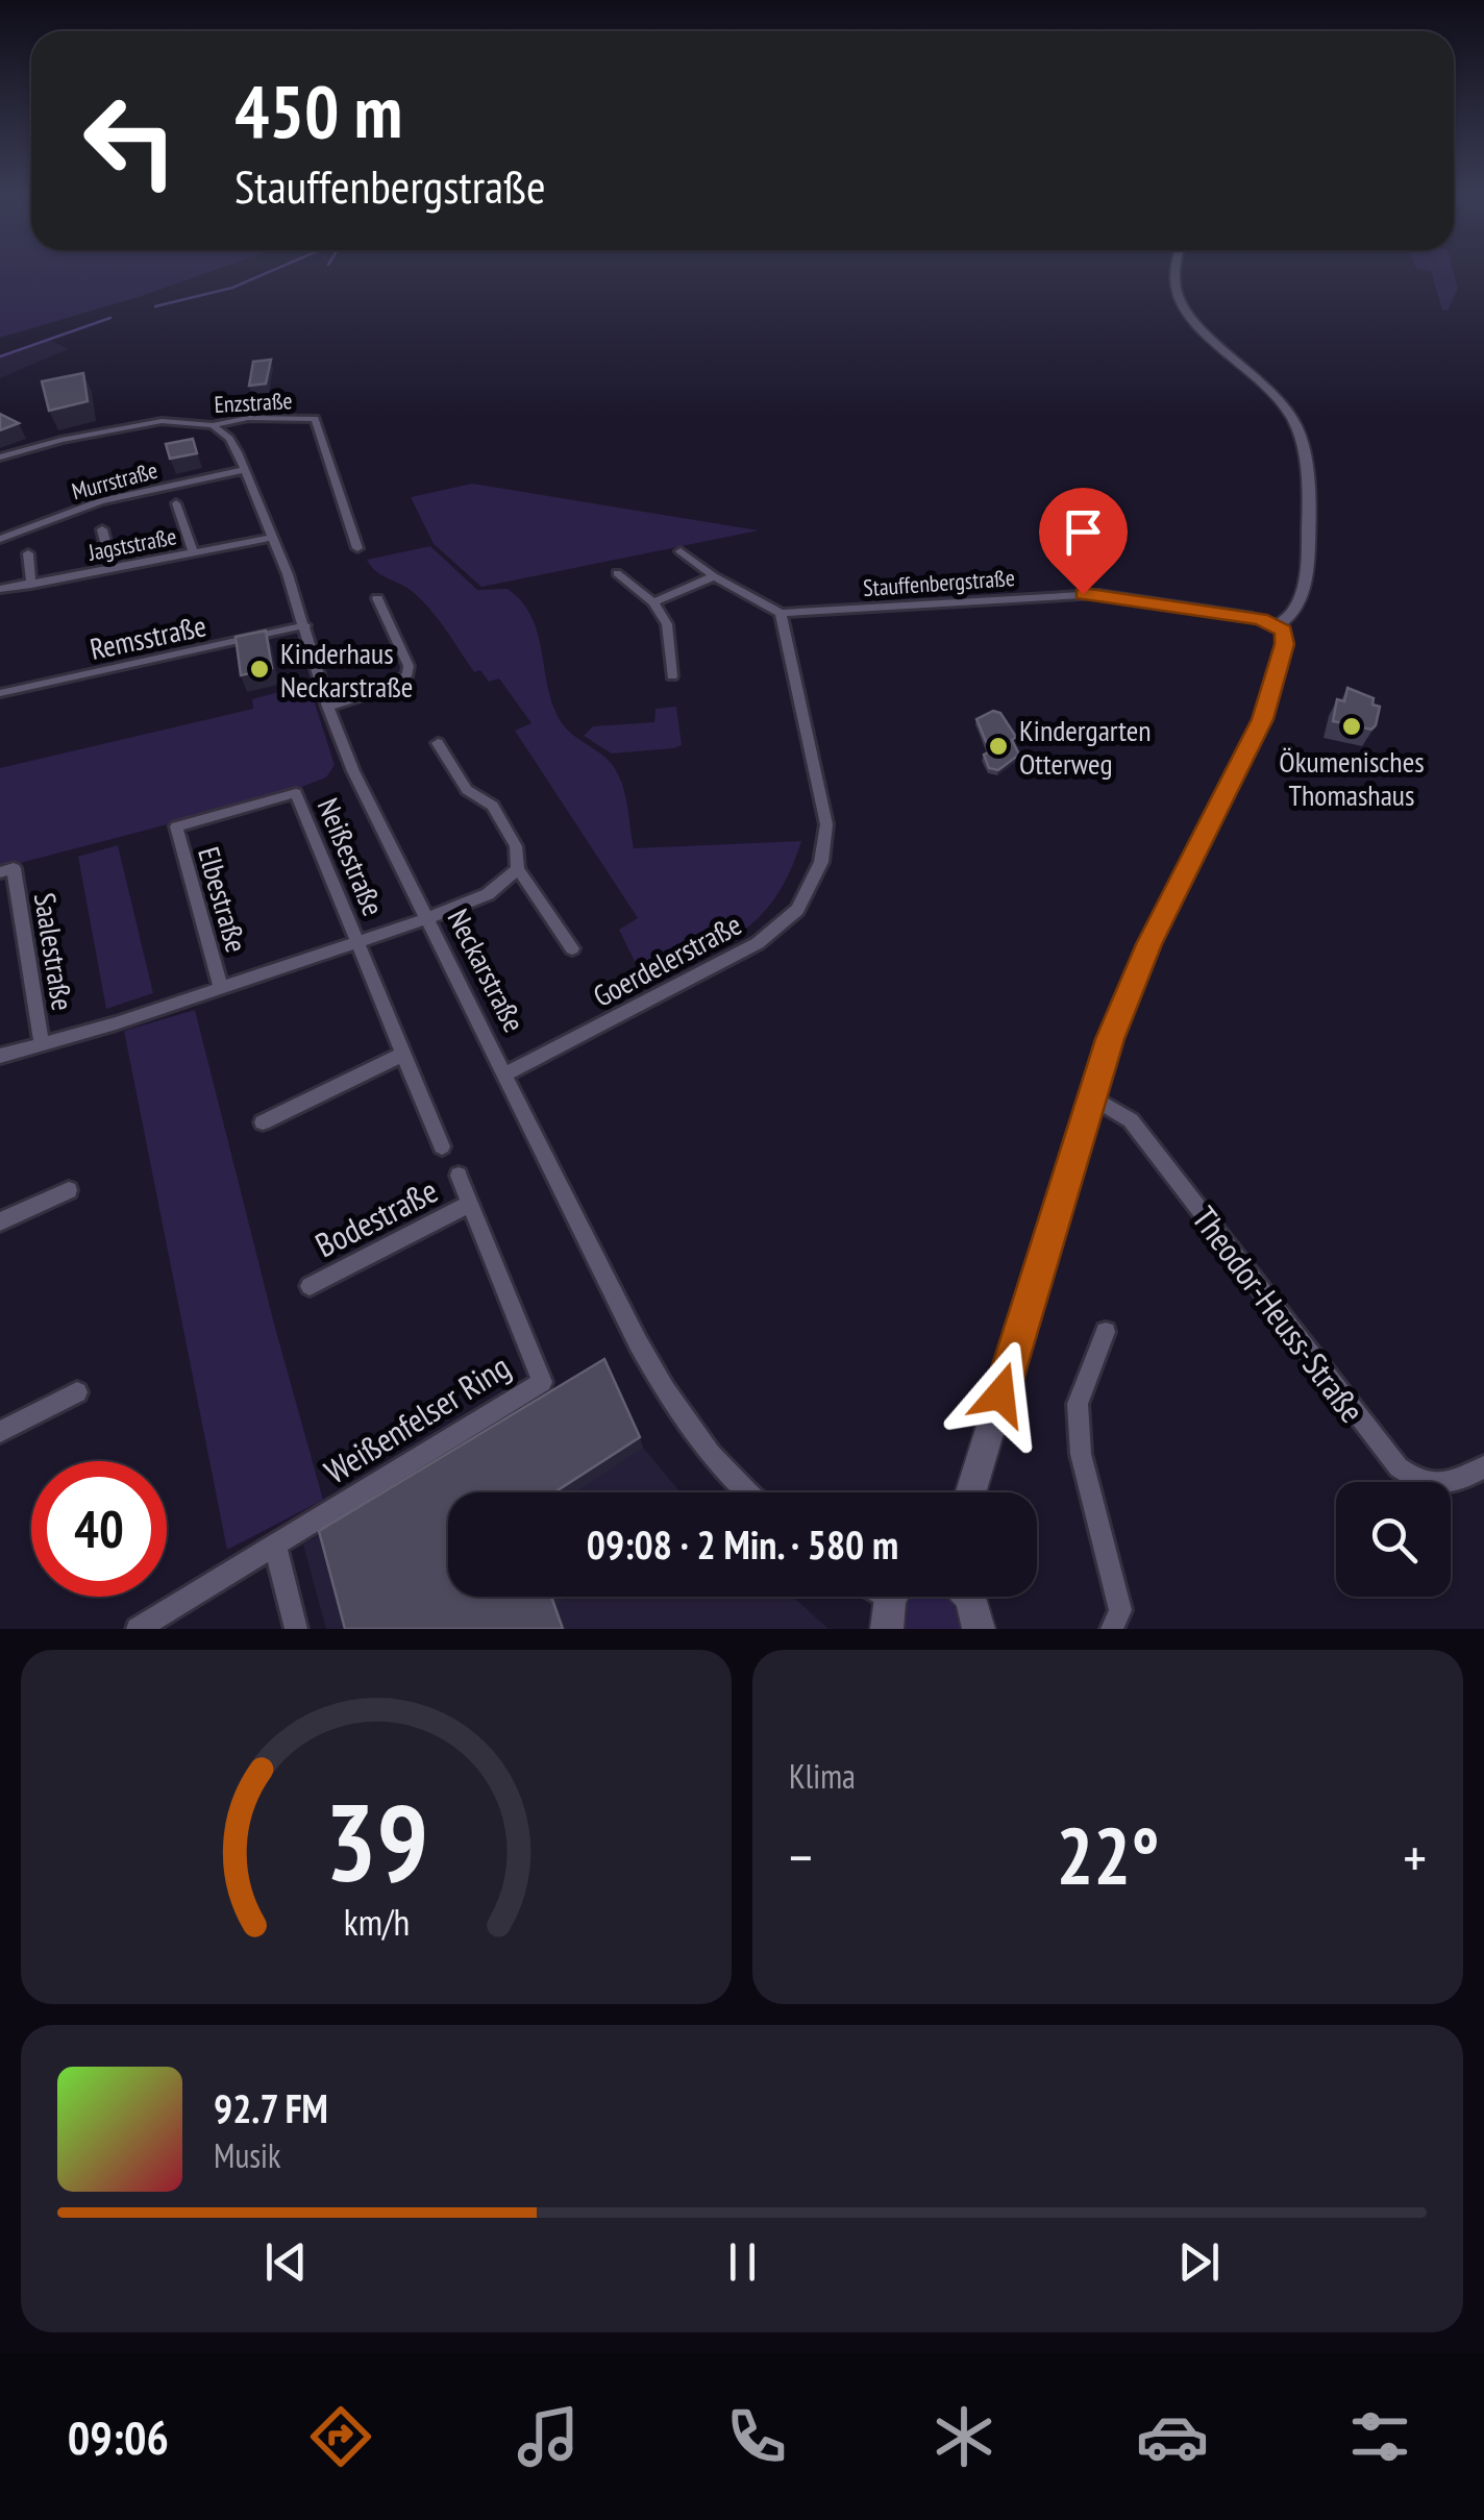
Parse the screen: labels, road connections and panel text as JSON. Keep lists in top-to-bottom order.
{
  "streets": {
    "street": [
      "Enzstraße",
      "Murrstraße",
      "Jagststraße",
      "Stauffenbergstraße",
      "Remsstraße",
      "Neißestraße",
      "Elbestraße",
      "Saalestraße",
      "Goerdelerstraße",
      "Neckarstraße",
      "Bodestraße",
      "Theodor-Heuss-Straße",
      "Weißenfelser Ring"
    ]
  },
  "crossings": [
    ["Enzstraße", "Neckarstraße"],
    ["Murrstraße", "Neckarstraße"],
    ["Jagststraße", "Neckarstraße"],
    ["Stauffenbergstraße", "Goerdelerstraße"],
    ["Remsstraße", "Neckarstraße"],
    ["Neißestraße", "Elbestraße"],
    ["Goerdelerstraße", "Neckarstraße"],
    ["Bodestraße", "Weißenfelser Ring"]
  ],
  "places": ["Kinderhaus Neckarstraße", "Ökumenisches Thomashaus", "Kindergarten Otterweg"],
  "page": {
    "turn": ["450 m", "Stauffenbergstraße"],
    "limit": "40",
    "trip": "09:08 · 2 Min. · 580 m",
    "tile": "Klima",
    "heat": ["−", "22°", "+"],
    "song": ["92.7 FM", "Musik"],
    "tabs": "09:06",
    "gauge": ["39", "km/h"]
  }
}
